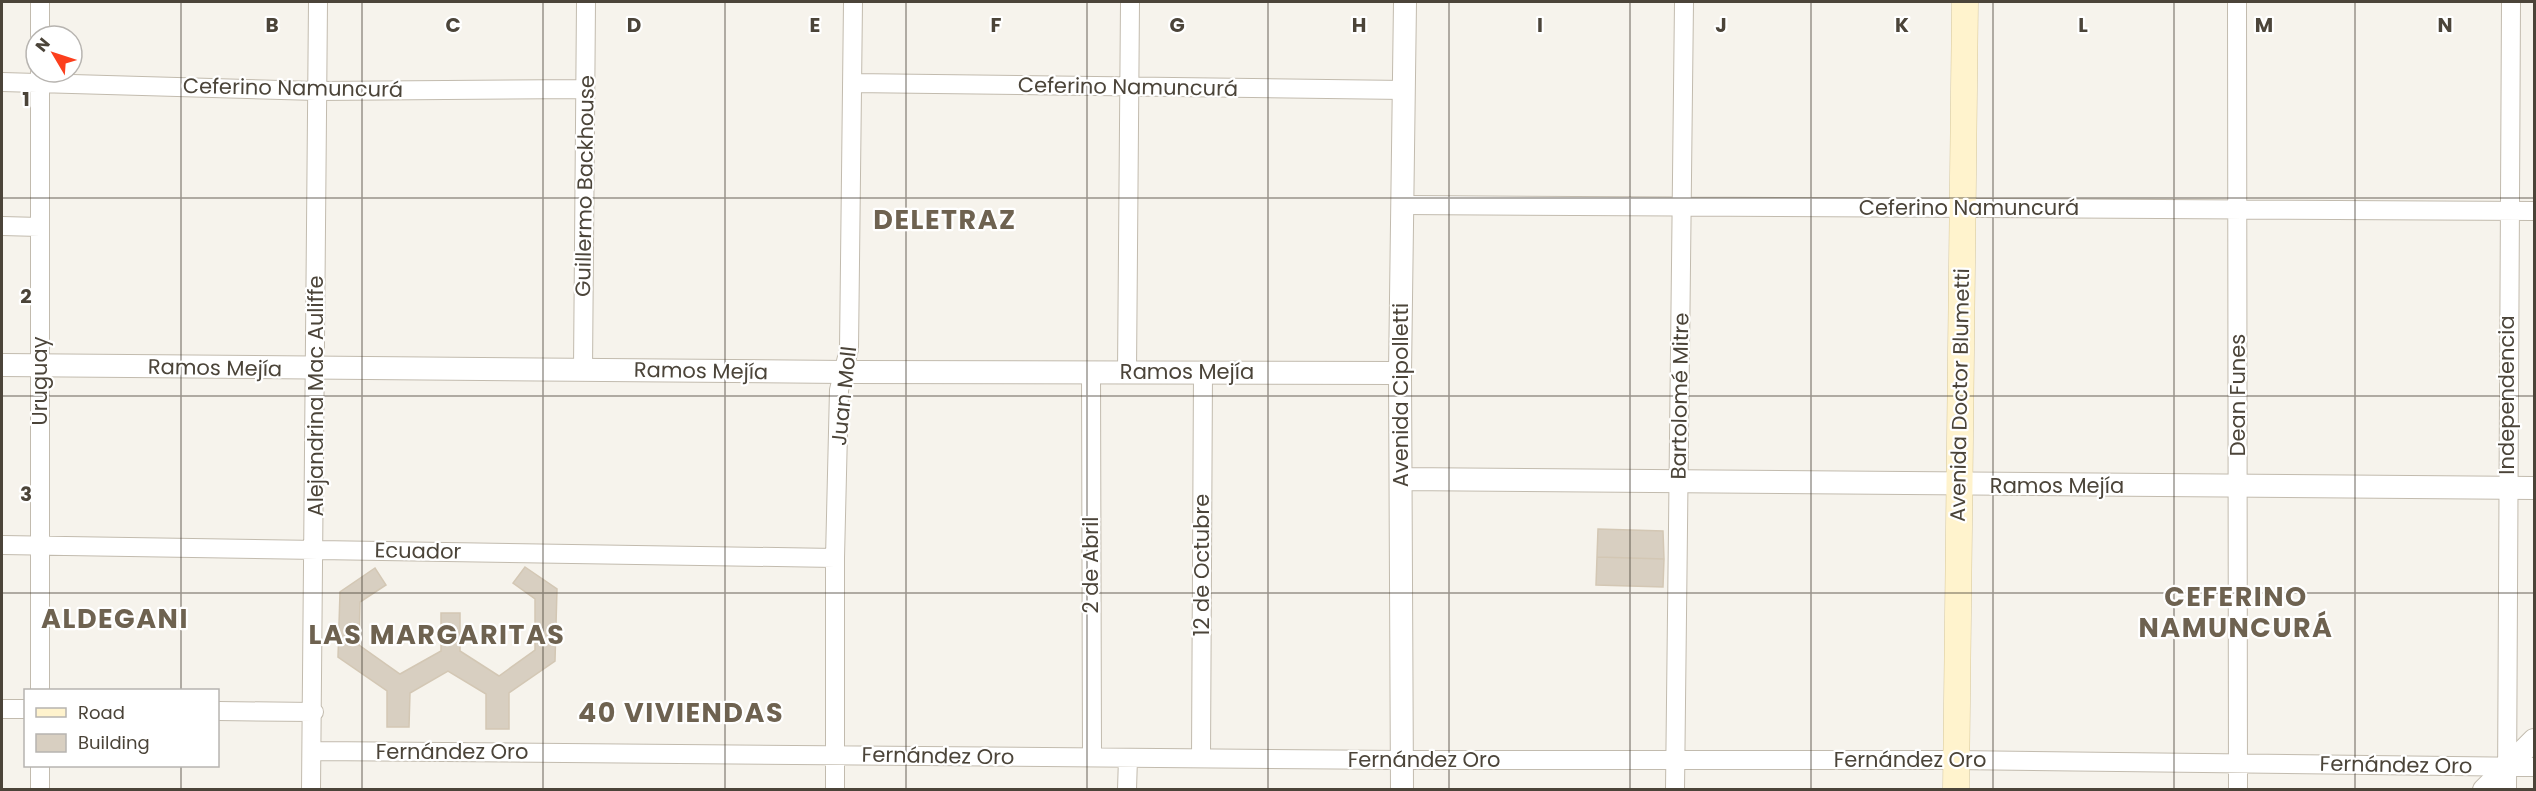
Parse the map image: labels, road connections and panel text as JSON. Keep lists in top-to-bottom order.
{
  "streets": {
    "main road": ["Avenida Doctor Blumetti"],
    "street": [
      "Ceferino Namuncurá",
      "Guillermo Backhouse",
      "Ramos Mejía",
      "Uruguay",
      "Avenida Cipolletti",
      "Dean Funes",
      "Independencia",
      "Alejandrina Mac Auliffe",
      "Juan Moll",
      "Bartolomé Mitre",
      "Ecuador",
      "2 de Abril",
      "12 de Octubre",
      "Fernández Oro"
    ]
  },
  "crossings": [
    ["Ceferino Namuncurá", "Guillermo Backhouse"],
    ["Ceferino Namuncurá", "Avenida Cipolletti"],
    ["Ceferino Namuncurá", "Avenida Doctor Blumetti"],
    ["Ceferino Namuncurá", "Dean Funes"],
    ["Ceferino Namuncurá", "Independencia"],
    ["Ceferino Namuncurá", "Alejandrina Mac Auliffe"],
    ["Ceferino Namuncurá", "Juan Moll"],
    ["Ceferino Namuncurá", "Bartolomé Mitre"],
    ["Guillermo Backhouse", "Ramos Mejía"],
    ["Ramos Mejía", "Uruguay"],
    ["Ramos Mejía", "Avenida Cipolletti"],
    ["Ramos Mejía", "Avenida Doctor Blumetti"],
    ["Ramos Mejía", "Dean Funes"],
    ["Ramos Mejía", "Independencia"],
    ["Ramos Mejía", "Alejandrina Mac Auliffe"],
    ["Ramos Mejía", "Juan Moll"],
    ["Ramos Mejía", "Bartolomé Mitre"],
    ["Ramos Mejía", "2 de Abril"],
    ["Ramos Mejía", "12 de Octubre"],
    ["Uruguay", "Ecuador"],
    ["Avenida Cipolletti", "Fernández Oro"],
    ["Avenida Doctor Blumetti", "Fernández Oro"],
    ["Dean Funes", "Fernández Oro"],
    ["Independencia", "Fernández Oro"],
    ["Alejandrina Mac Auliffe", "Ecuador"],
    ["Alejandrina Mac Auliffe", "Fernández Oro"],
    ["Juan Moll", "Ecuador"],
    ["Juan Moll", "Fernández Oro"],
    ["Bartolomé Mitre", "Fernández Oro"],
    ["2 de Abril", "Fernández Oro"],
    ["12 de Octubre", "Fernández Oro"]
  ],
  "districts": [
    "DELETRAZ",
    "CEFERINO NAMUNCURÁ",
    "ALDEGANI",
    "LAS MARGARITAS",
    "40 VIVIENDAS"
  ],
  "legend": ["Road", "Building"],
  "north": "top left",
  "grid": {
    "columns": [
      "B",
      "C",
      "D",
      "E",
      "F",
      "G",
      "H",
      "I",
      "J",
      "K",
      "L",
      "M",
      "N"
    ],
    "rows": ["1", "2", "3"]
  }
}
